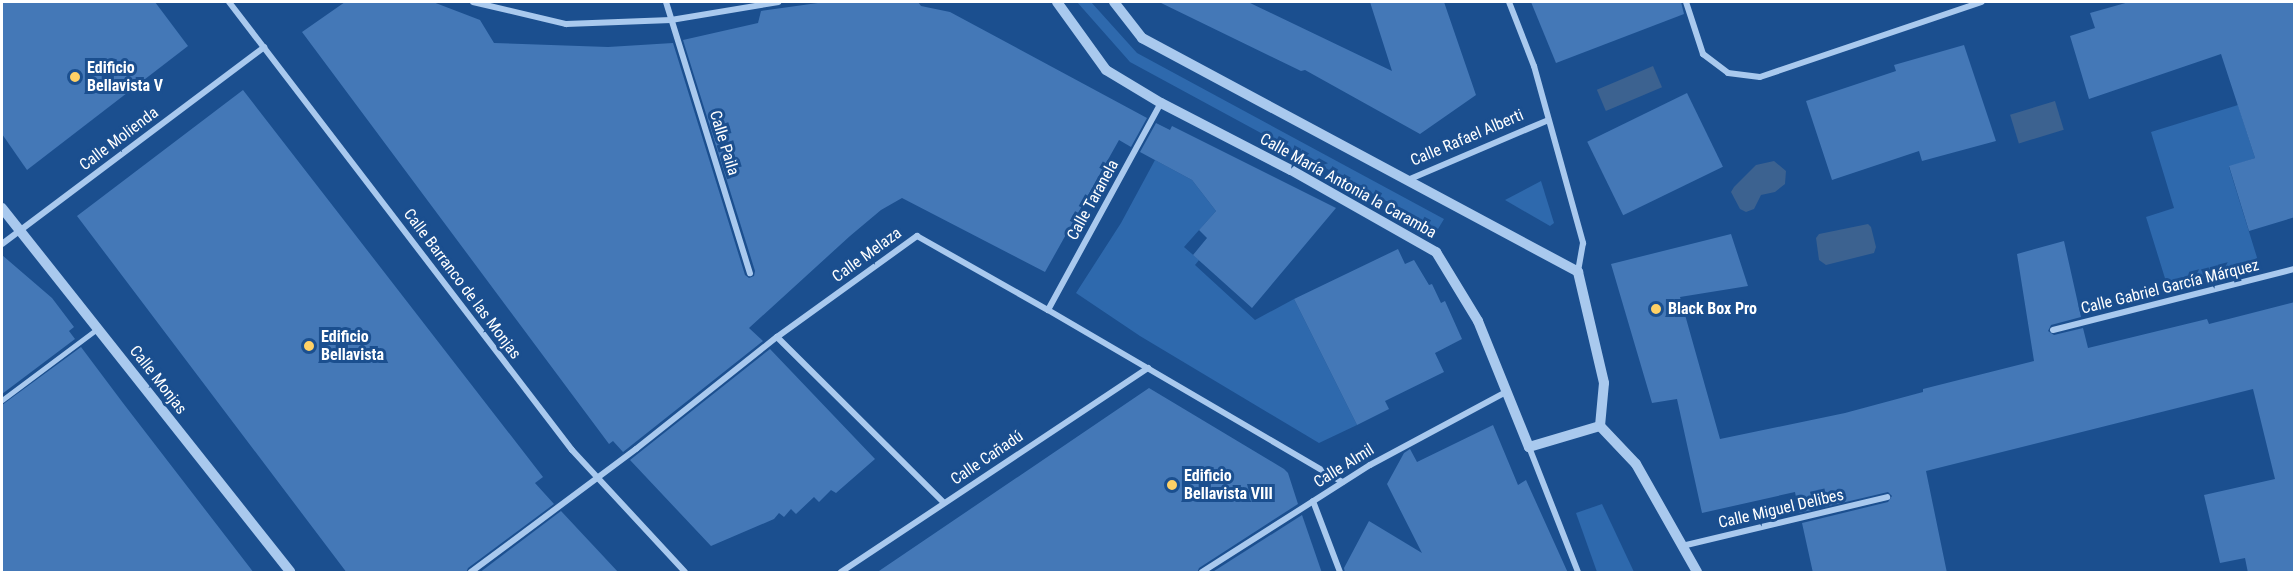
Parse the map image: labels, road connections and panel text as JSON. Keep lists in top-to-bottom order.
{
  "streets": {
    "street": [
      "Calle Rafael Alberti",
      "Calle Molienda",
      "Calle Paila",
      "Calle María Antonia la Caramba",
      "Calle Taranela",
      "Calle Melaza",
      "Calle Barranco de las Monjas",
      "Calle Gabriel García Márquez",
      "Calle Monjas",
      "Calle Cañadú",
      "Calle Almil",
      "Calle Miguel Delibes"
    ]
  },
  "crossings": [
    ["Calle Rafael Alberti", "Calle María Antonia la Caramba"],
    ["Calle Molienda", "Calle Barranco de las Monjas"],
    ["Calle Molienda", "Calle Monjas"],
    ["Calle María Antonia la Caramba", "Calle Taranela"],
    ["Calle María Antonia la Caramba", "Calle Almil"],
    ["Calle Taranela", "Calle Melaza"],
    ["Calle Melaza", "Calle Barranco de las Monjas"],
    ["Calle Melaza", "Calle Cañadú"],
    ["Calle Melaza", "Calle Almil"]
  ],
  "places": [
    "Edificio Bellavista V",
    "Black Box Pro",
    "Edificio Bellavista",
    "Edificio Bellavista VIII"
  ]
}
